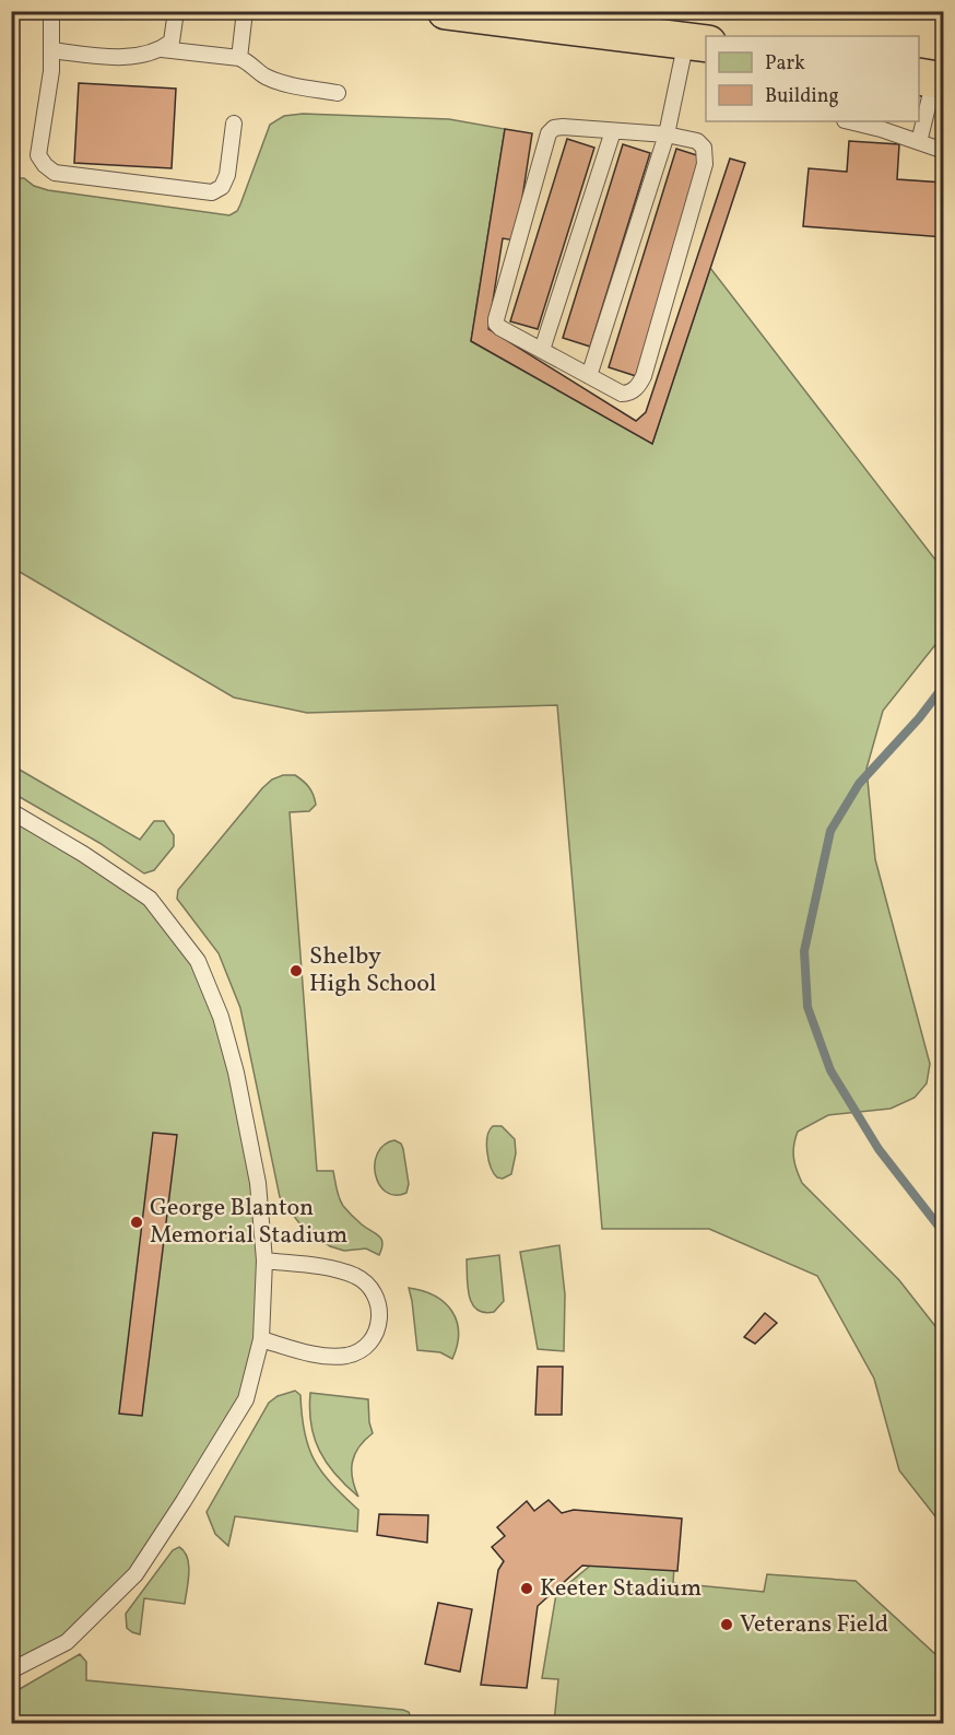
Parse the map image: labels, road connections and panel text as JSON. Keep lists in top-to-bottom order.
{
  "places": [
    "Shelby High School",
    "George Blanton Memorial Stadium",
    "Keeter Stadium",
    "Veterans Field"
  ],
  "legend": ["Park", "Building"]
}
